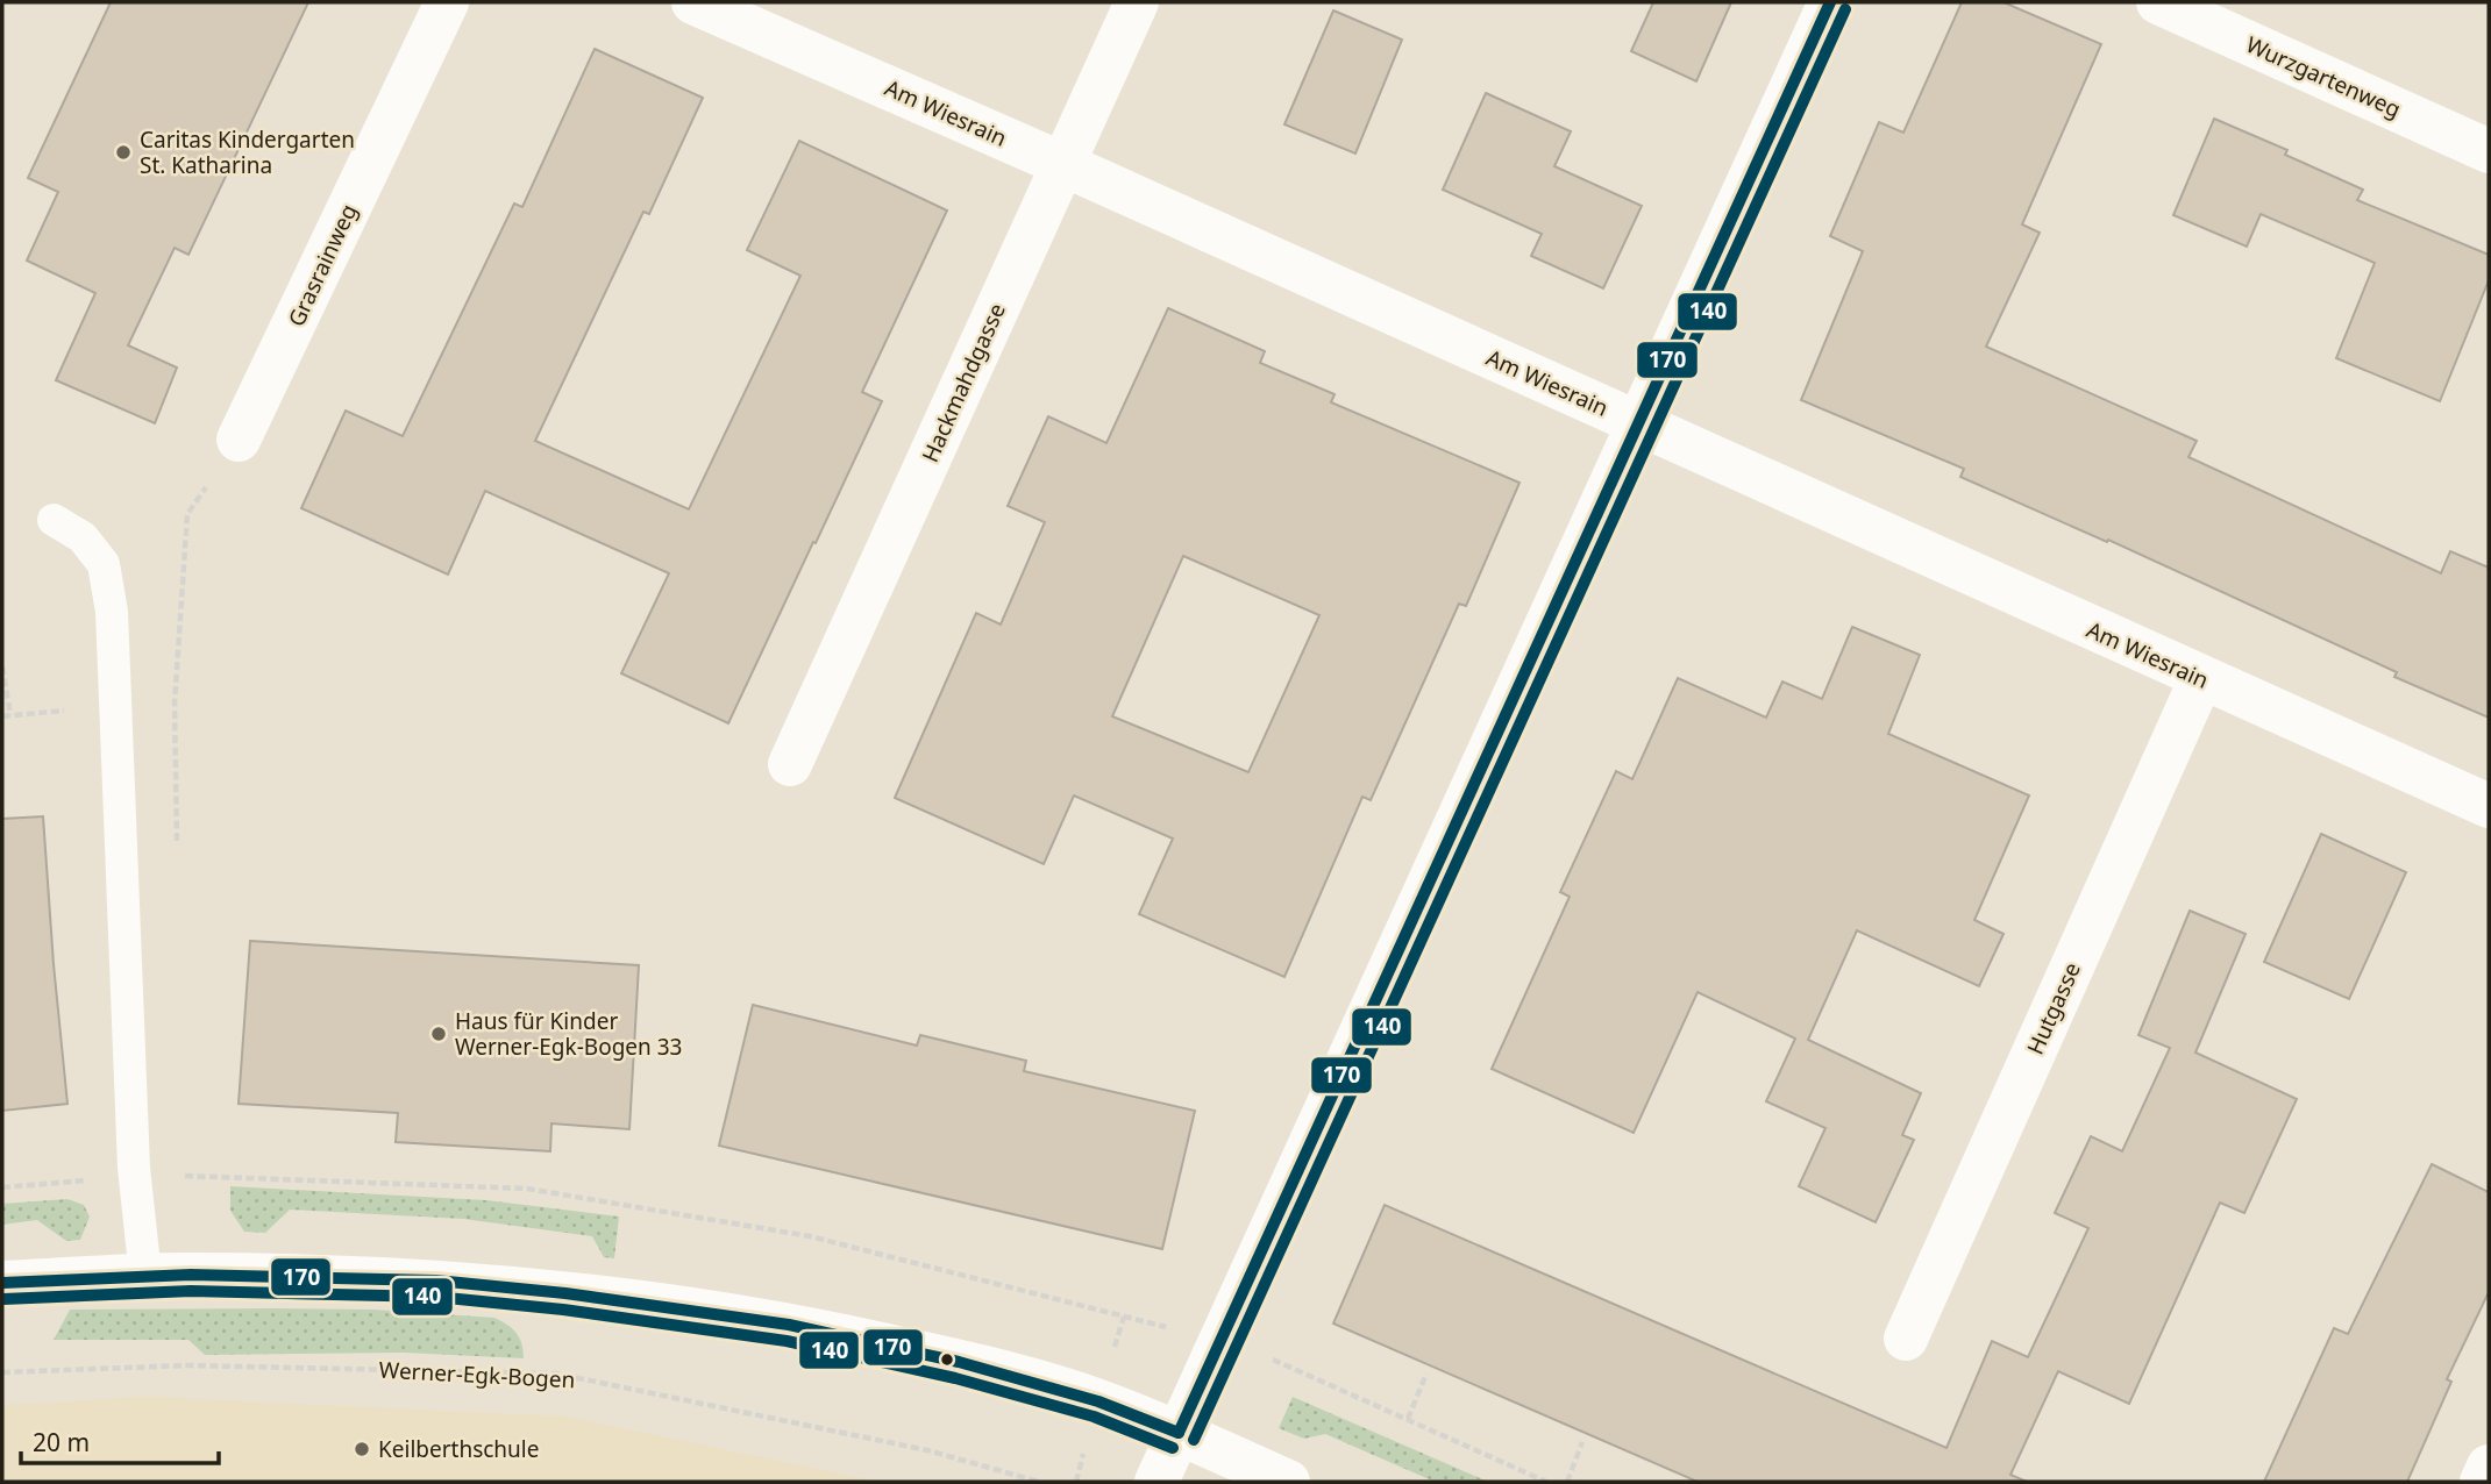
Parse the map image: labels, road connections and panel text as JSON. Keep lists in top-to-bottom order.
{
  "streets": {
    "street": [
      "Wurzgartenweg",
      "Am Wiesrain",
      "Grasrainweg",
      "Hackmahdgasse",
      "Hutgasse"
    ],
    "path": ["Werner-Egk-Bogen"]
  },
  "crossings": [
    ["Am Wiesrain", "Hackmahdgasse"],
    ["Am Wiesrain", "Hutgasse"]
  ],
  "places": ["Caritas Kindergarten St. Katharina", "Haus für Kinder Werner-Egk-Bogen 33", "Keilberthschule"],
  "lines": ["transit line 170", "transit line 140"],
  "scale_bar": "20 m"
}
